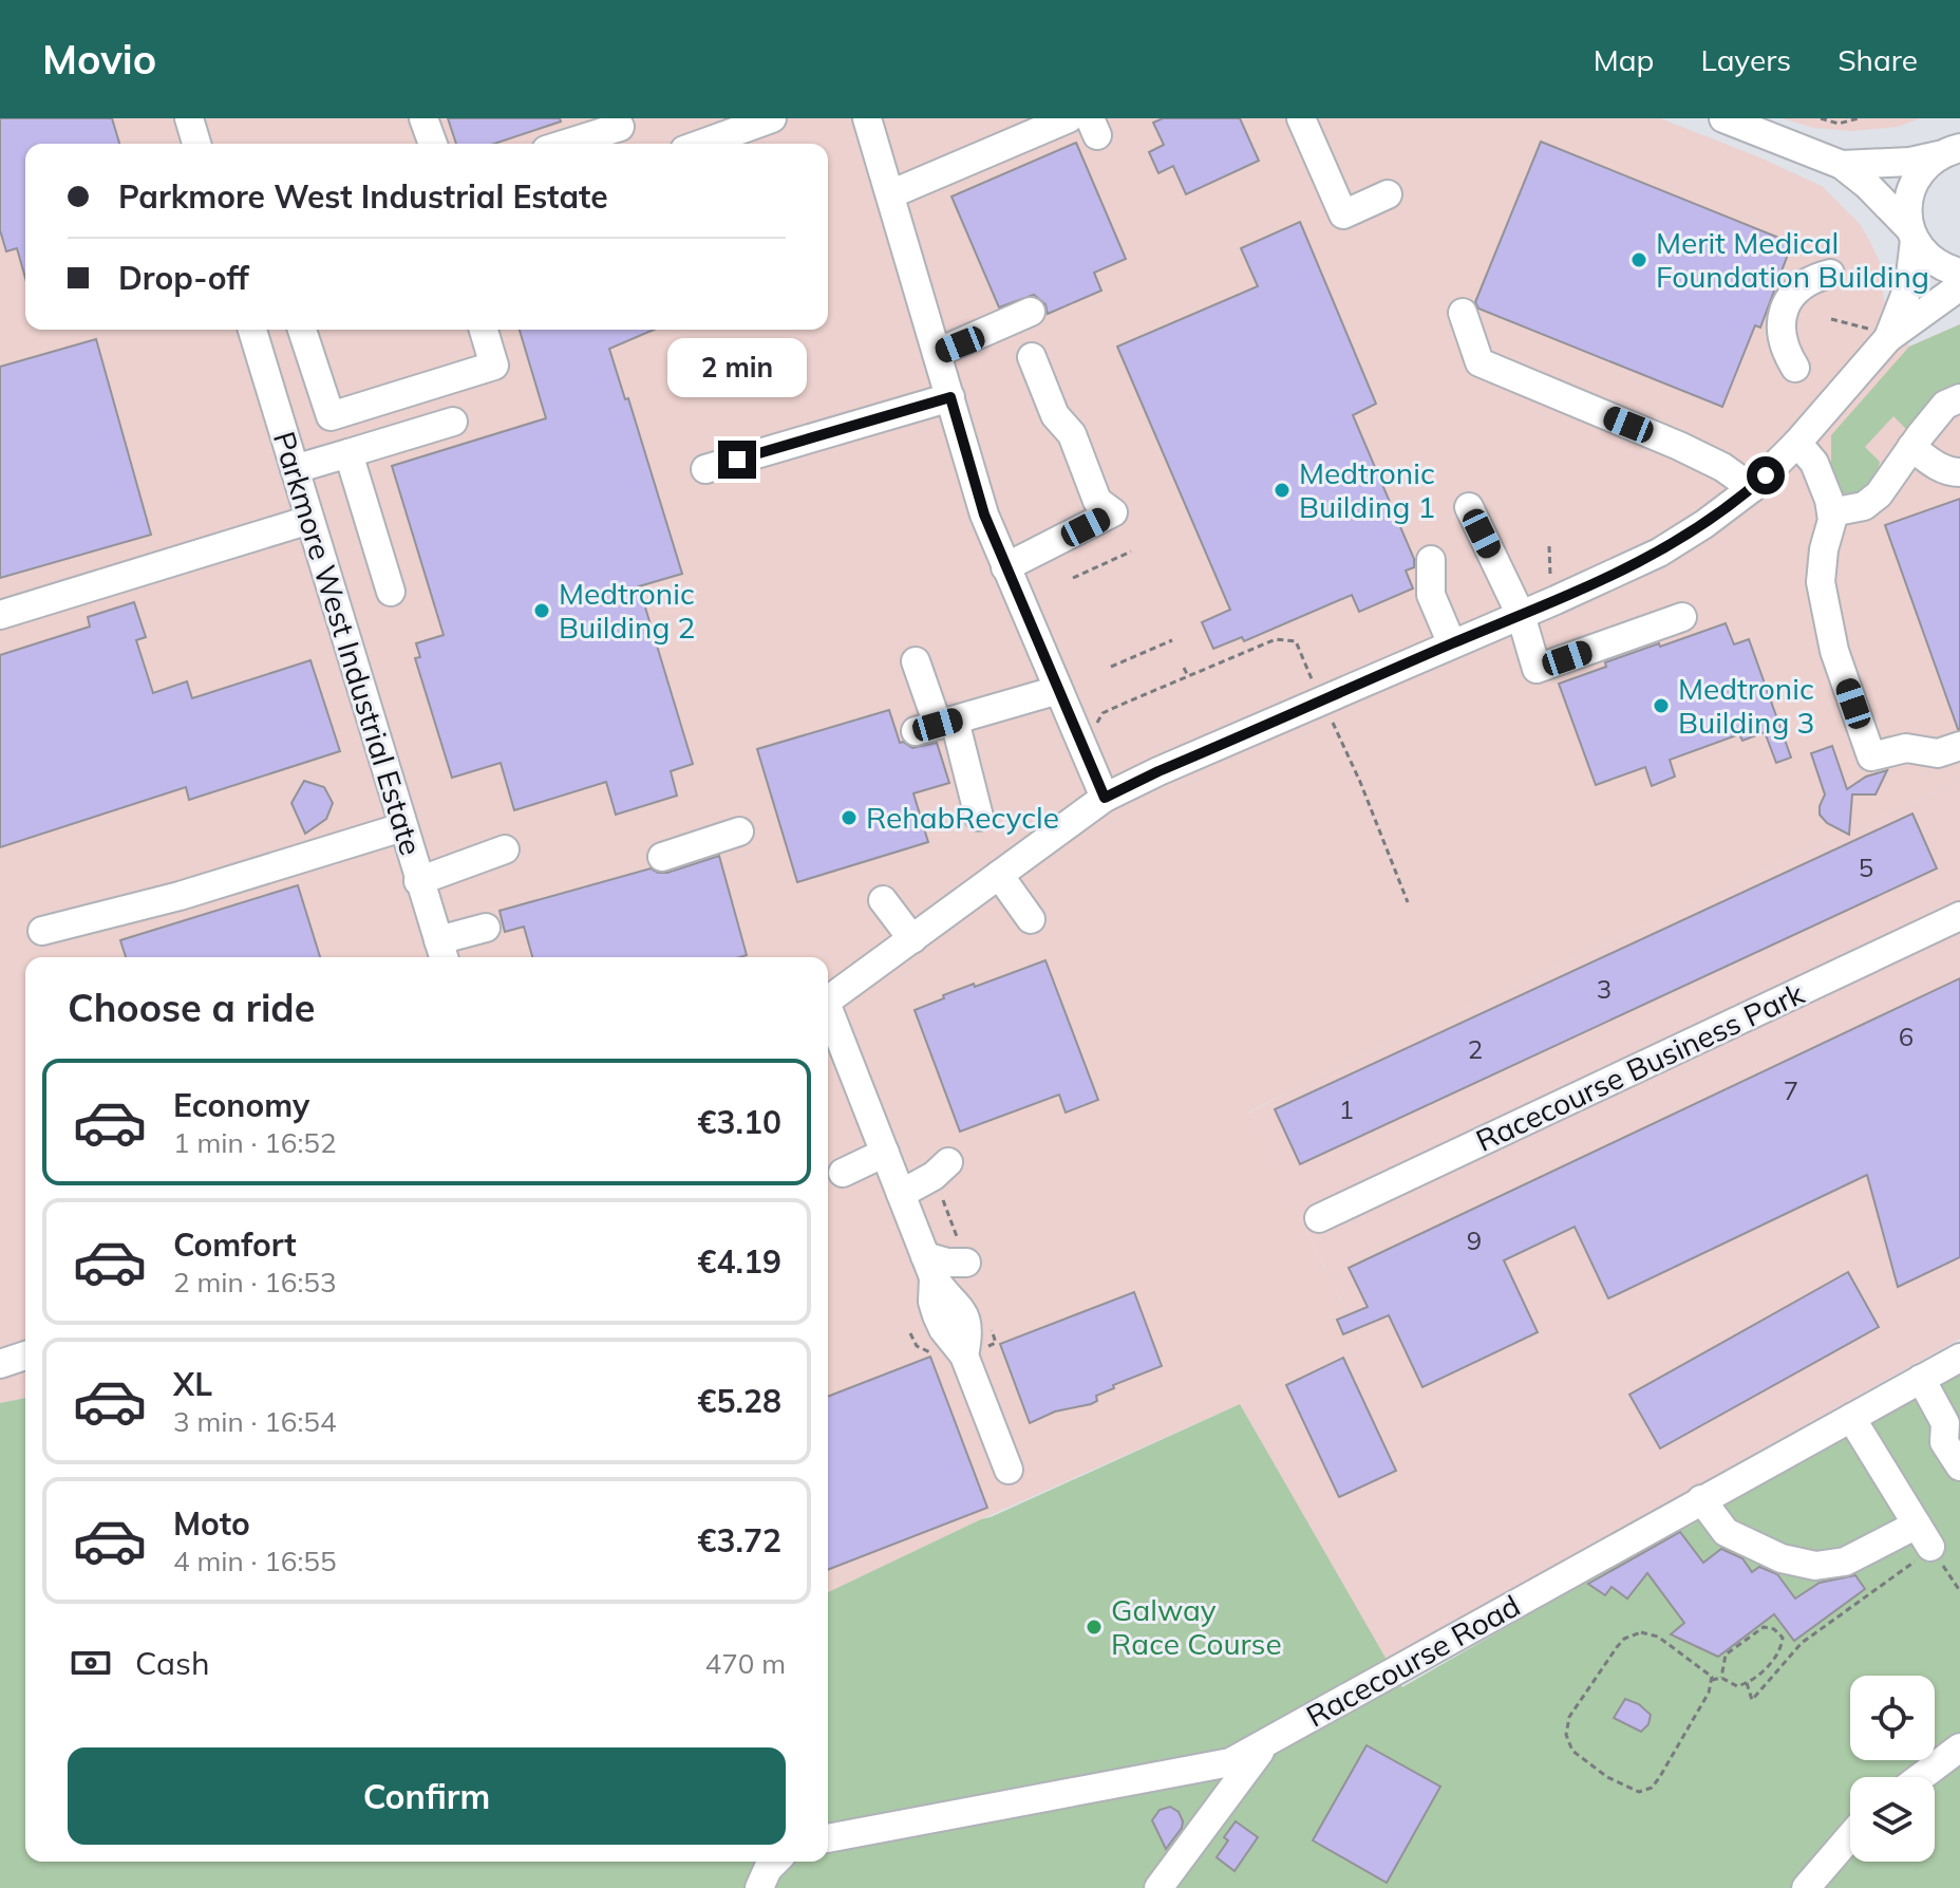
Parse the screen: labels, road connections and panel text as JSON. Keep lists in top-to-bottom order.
{
  "streets": {
    "street": ["Parkmore West Industrial Estate", "Racecourse Business Park", "Racecourse Road"]
  },
  "places": [
    "Merit Medical Foundation Building",
    "Medtronic Building 1",
    "Medtronic Building 2",
    "Medtronic Building 3",
    "RehabRecycle",
    "Galway Race Course"
  ],
  "house_numbers": [
    "5",
    "3",
    "6",
    "2",
    "7",
    "1",
    "9"
  ],
  "page": {
    "header": "Movio",
    "nav": ["Map", "Layers", "Share"],
    "banner": ["Parkmore West Industrial Estate", "Drop-off"],
    "bubble": "2 min",
    "heading": "Choose a ride",
    "list": [
      {
        "name": "Economy",
        "note": "1 min · 16:52",
        "value": "€3.10"
      },
      {
        "name": "Comfort",
        "note": "2 min · 16:53",
        "value": "€4.19"
      },
      {
        "name": "XL",
        "note": "3 min · 16:54",
        "value": "€5.28"
      },
      {
        "name": "Moto",
        "note": "4 min · 16:55",
        "value": "€3.72"
      }
    ],
    "pay": ["Cash", "470 m"],
    "buttons": "Confirm"
  }
}
